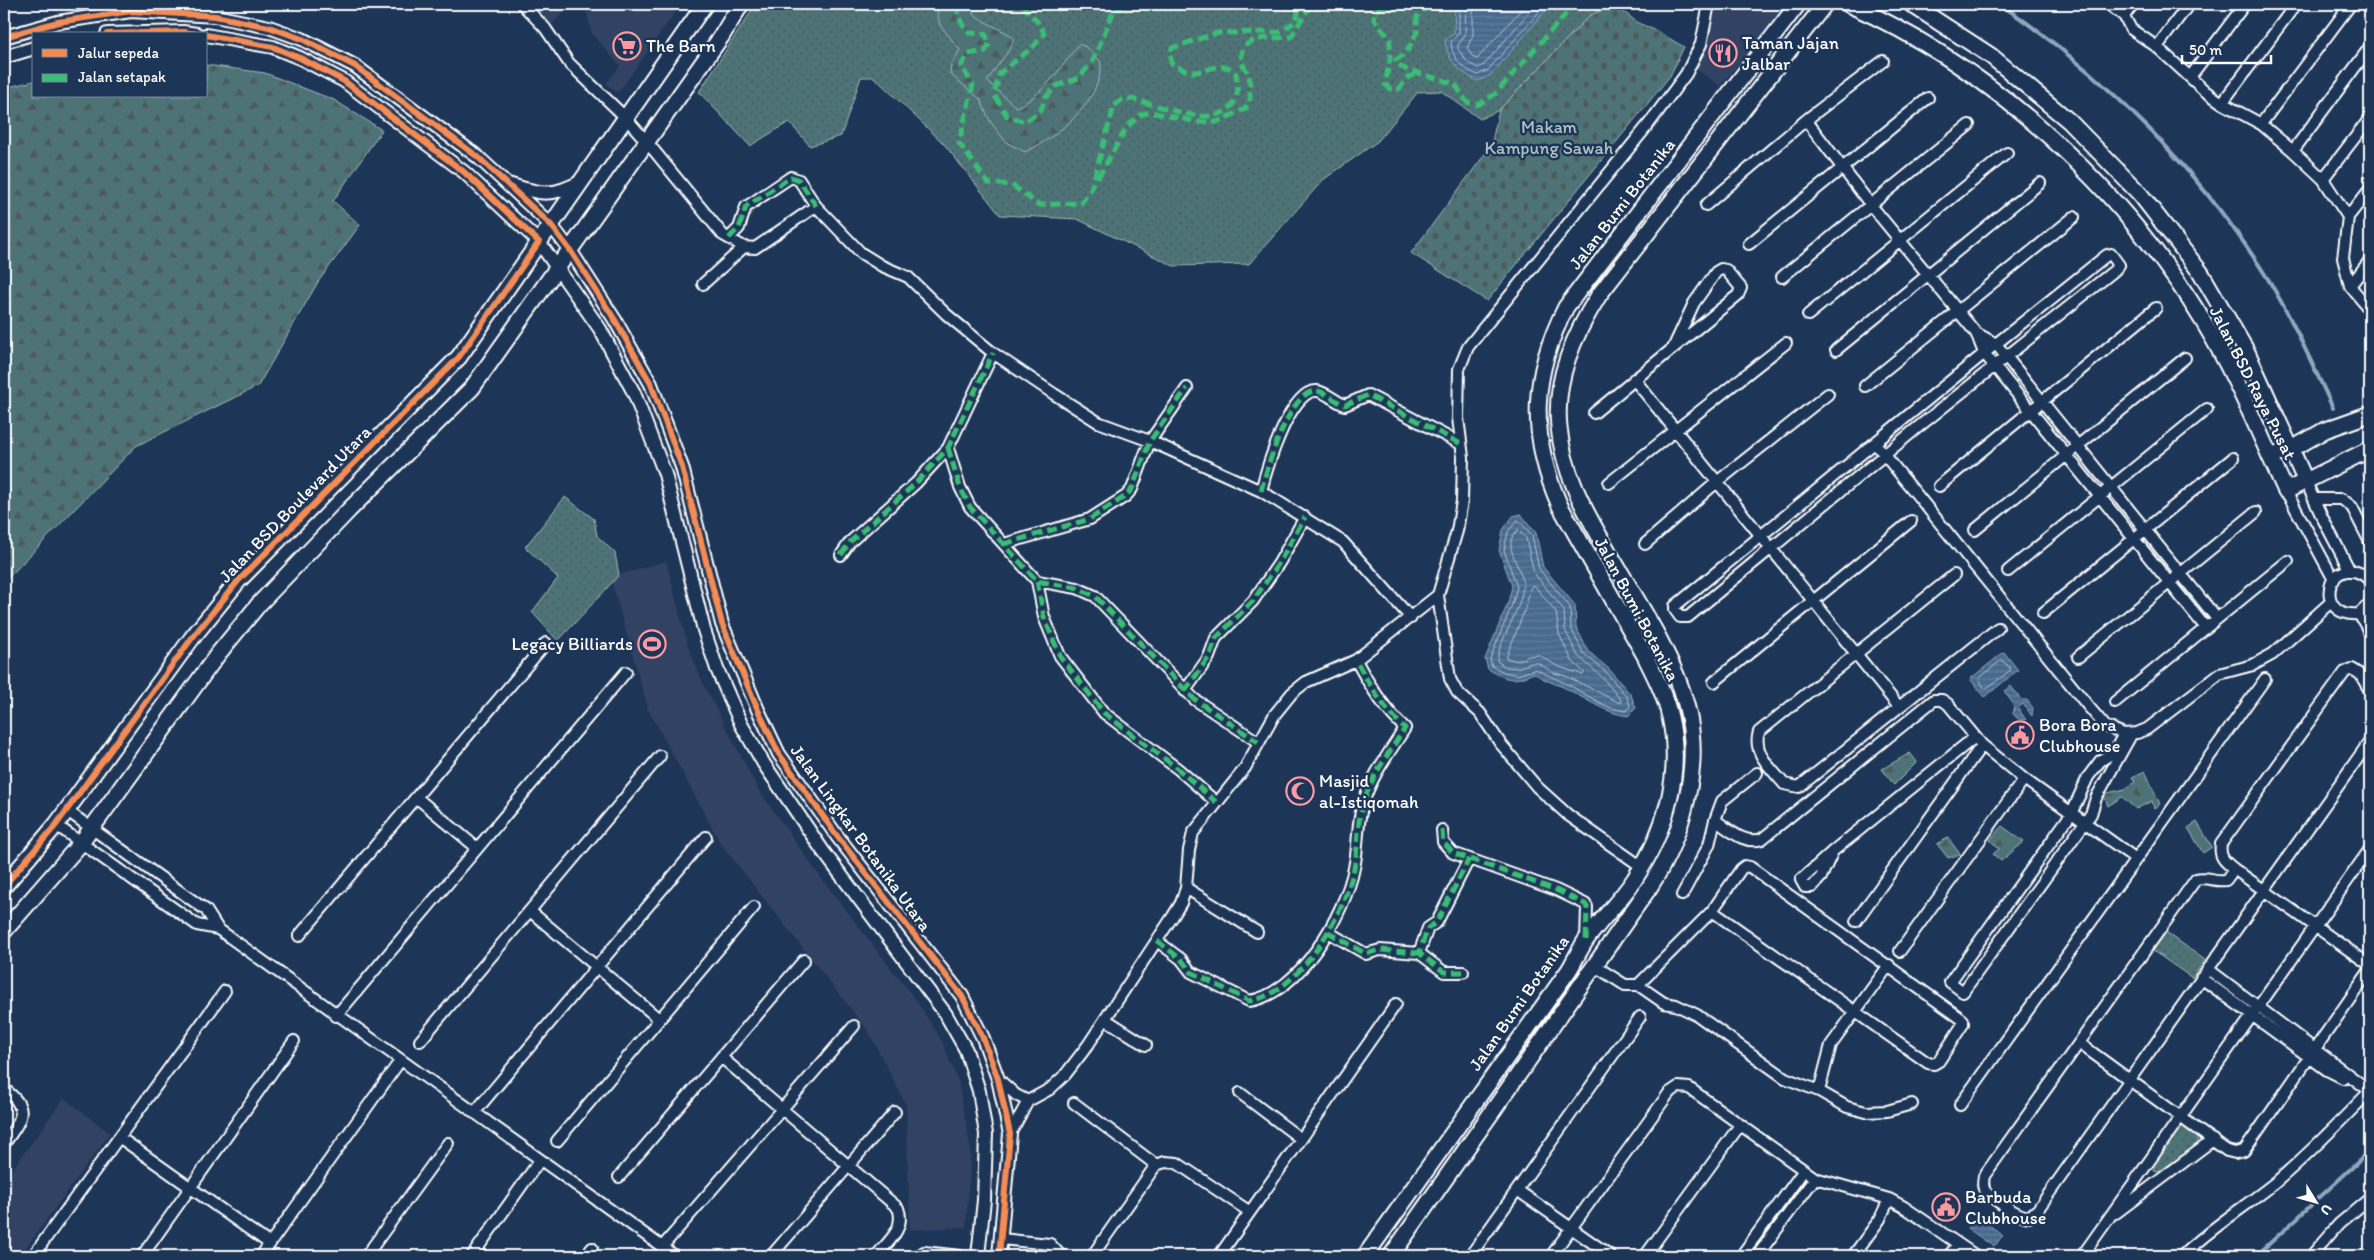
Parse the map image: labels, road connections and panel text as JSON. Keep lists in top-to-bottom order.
{
  "streets": {
    "main road": ["Jalan Bumi Botanika", "Jalan BSD Raya Pusat", "Jalan BSD Boulevard Utara"],
    "street": ["Jalan Lingkar Botanika Utara"]
  },
  "crossings": [
    ["Jalan BSD Boulevard Utara", "Jalan Lingkar Botanika Utara"]
  ],
  "parks": ["Makam Kampung Sawah"],
  "places": {
    "supermarket": ["The Barn"],
    "restaurant": ["Taman Jajan Jalbar"],
    "sports": ["Legacy Billiards"],
    "public building": ["Bora Bora Clubhouse", "Barbuda Clubhouse"],
    "mosque": ["Masjid al-Istiqomah"]
  },
  "legend": ["Jalur sepeda", "Jalan setapak"],
  "scale_bar": "50 m",
  "north": "bottom right"
}
